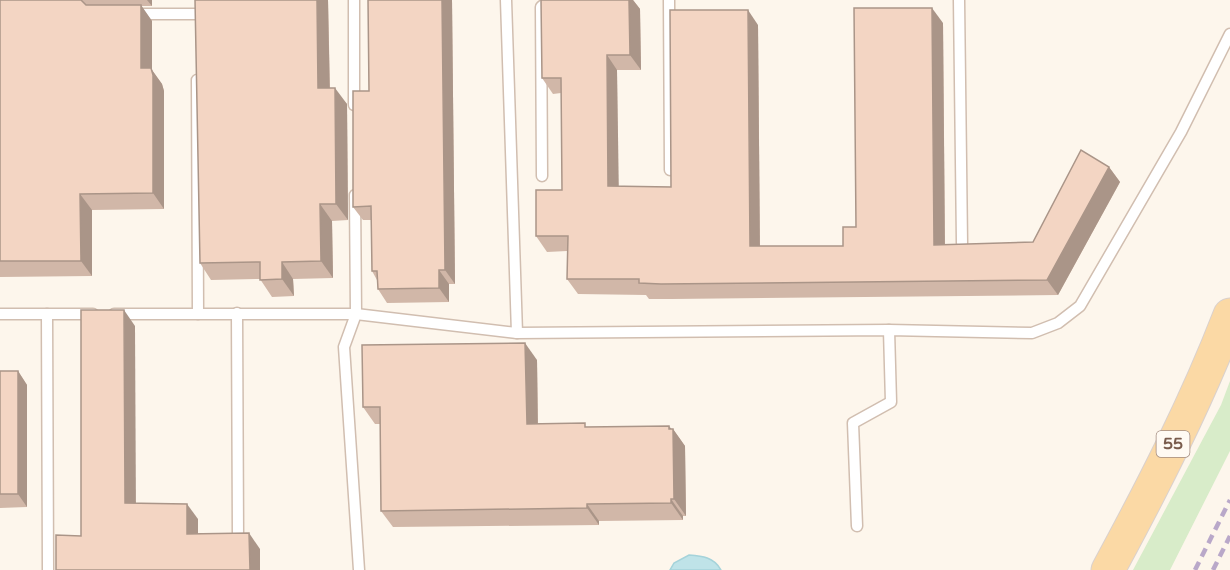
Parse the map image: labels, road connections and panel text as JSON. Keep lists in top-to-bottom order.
{
  "streets": {
    "main road": ["55"]
  }
}
